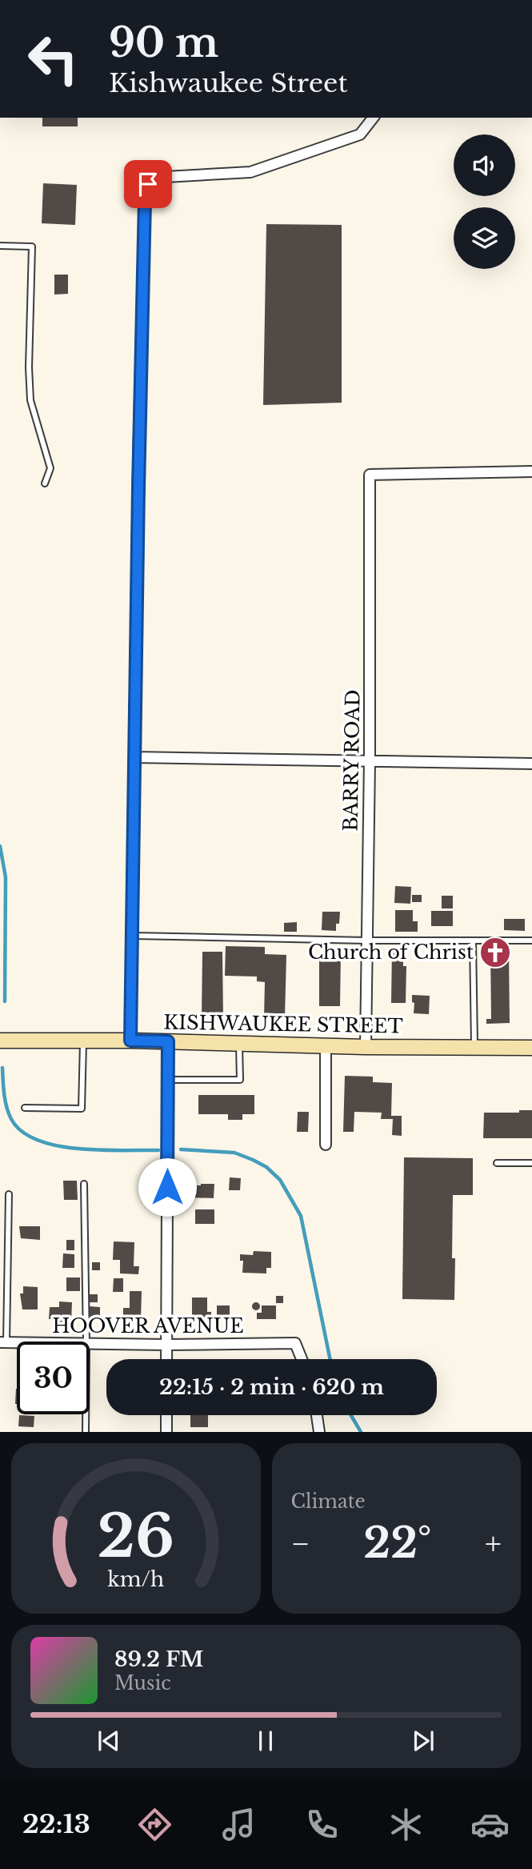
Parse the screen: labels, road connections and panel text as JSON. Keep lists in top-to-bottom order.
{
  "streets": {
    "street": ["BARRY ROAD", "KISHWAUKEE STREET", "HOOVER AVENUE"]
  },
  "crossings": [
    ["BARRY ROAD", "KISHWAUKEE STREET"]
  ],
  "places": {
    "church": ["Church of Christ"]
  },
  "page": {
    "turn": ["90 m", "Kishwaukee Street"],
    "limit": "30",
    "trip": "22:15 · 2 min · 620 m",
    "tile": "Climate",
    "heat": ["−", "22°", "+"],
    "song": ["89.2 FM", "Music"],
    "tabs": "22:13",
    "gauge": ["26", "km/h"]
  }
}
